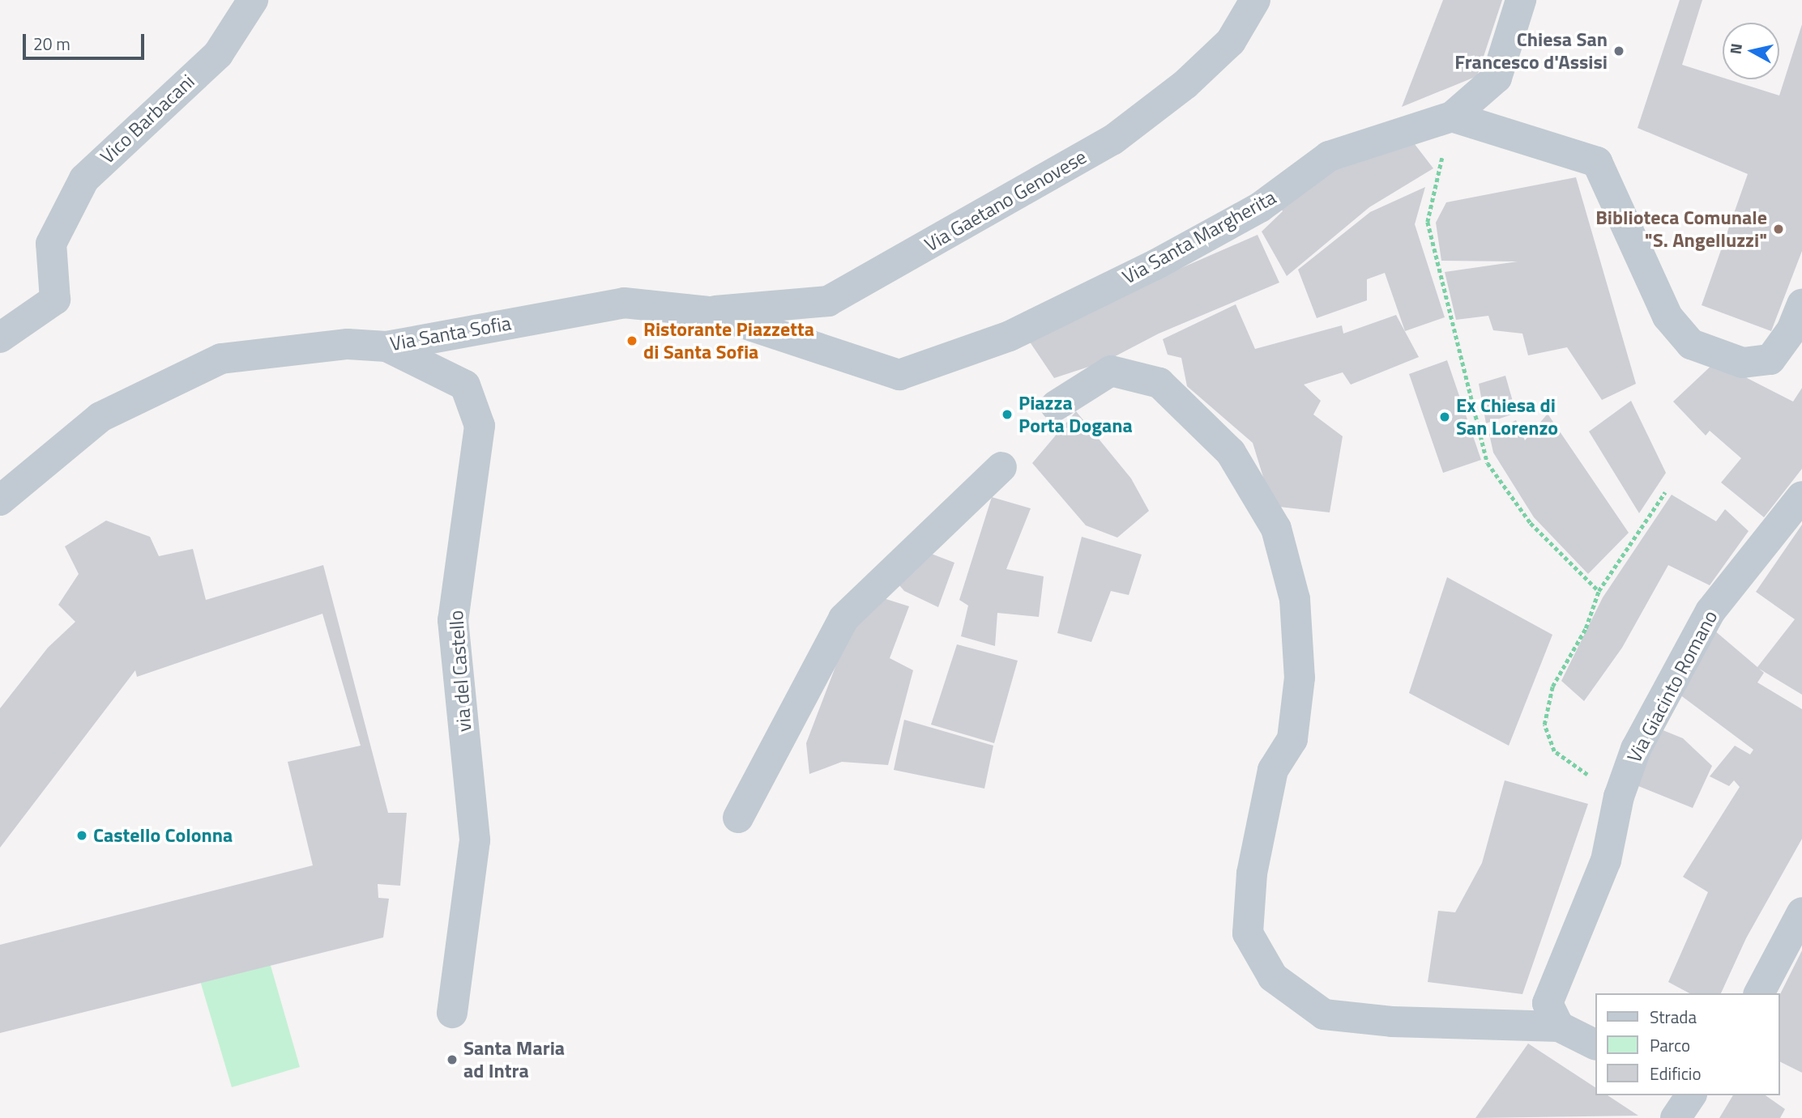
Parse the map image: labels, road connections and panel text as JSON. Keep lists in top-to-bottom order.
{
  "streets": {
    "street": [
      "Vico Barbacani",
      "Via Gaetano Genovese",
      "Via Santa Margherita",
      "Via Santa Sofia",
      "via del Castello",
      "Via Giacinto Romano"
    ]
  },
  "crossings": [
    ["Via Gaetano Genovese", "Via Santa Sofia"],
    ["Via Santa Margherita", "Via Santa Sofia"],
    ["Via Santa Sofia", "via del Castello"]
  ],
  "places": [
    "Chiesa San Francesco d'Assisi",
    "Biblioteca Comunale \"S. Angelluzzi\"",
    "Ristorante Piazzetta di Santa Sofia",
    "Piazza Porta Dogana",
    "Ex Chiesa di San Lorenzo",
    "Castello Colonna",
    "Santa Maria ad Intra"
  ],
  "legend": ["Strada", "Parco", "Edificio"],
  "scale_bar": "20 m",
  "north": "left"
}
